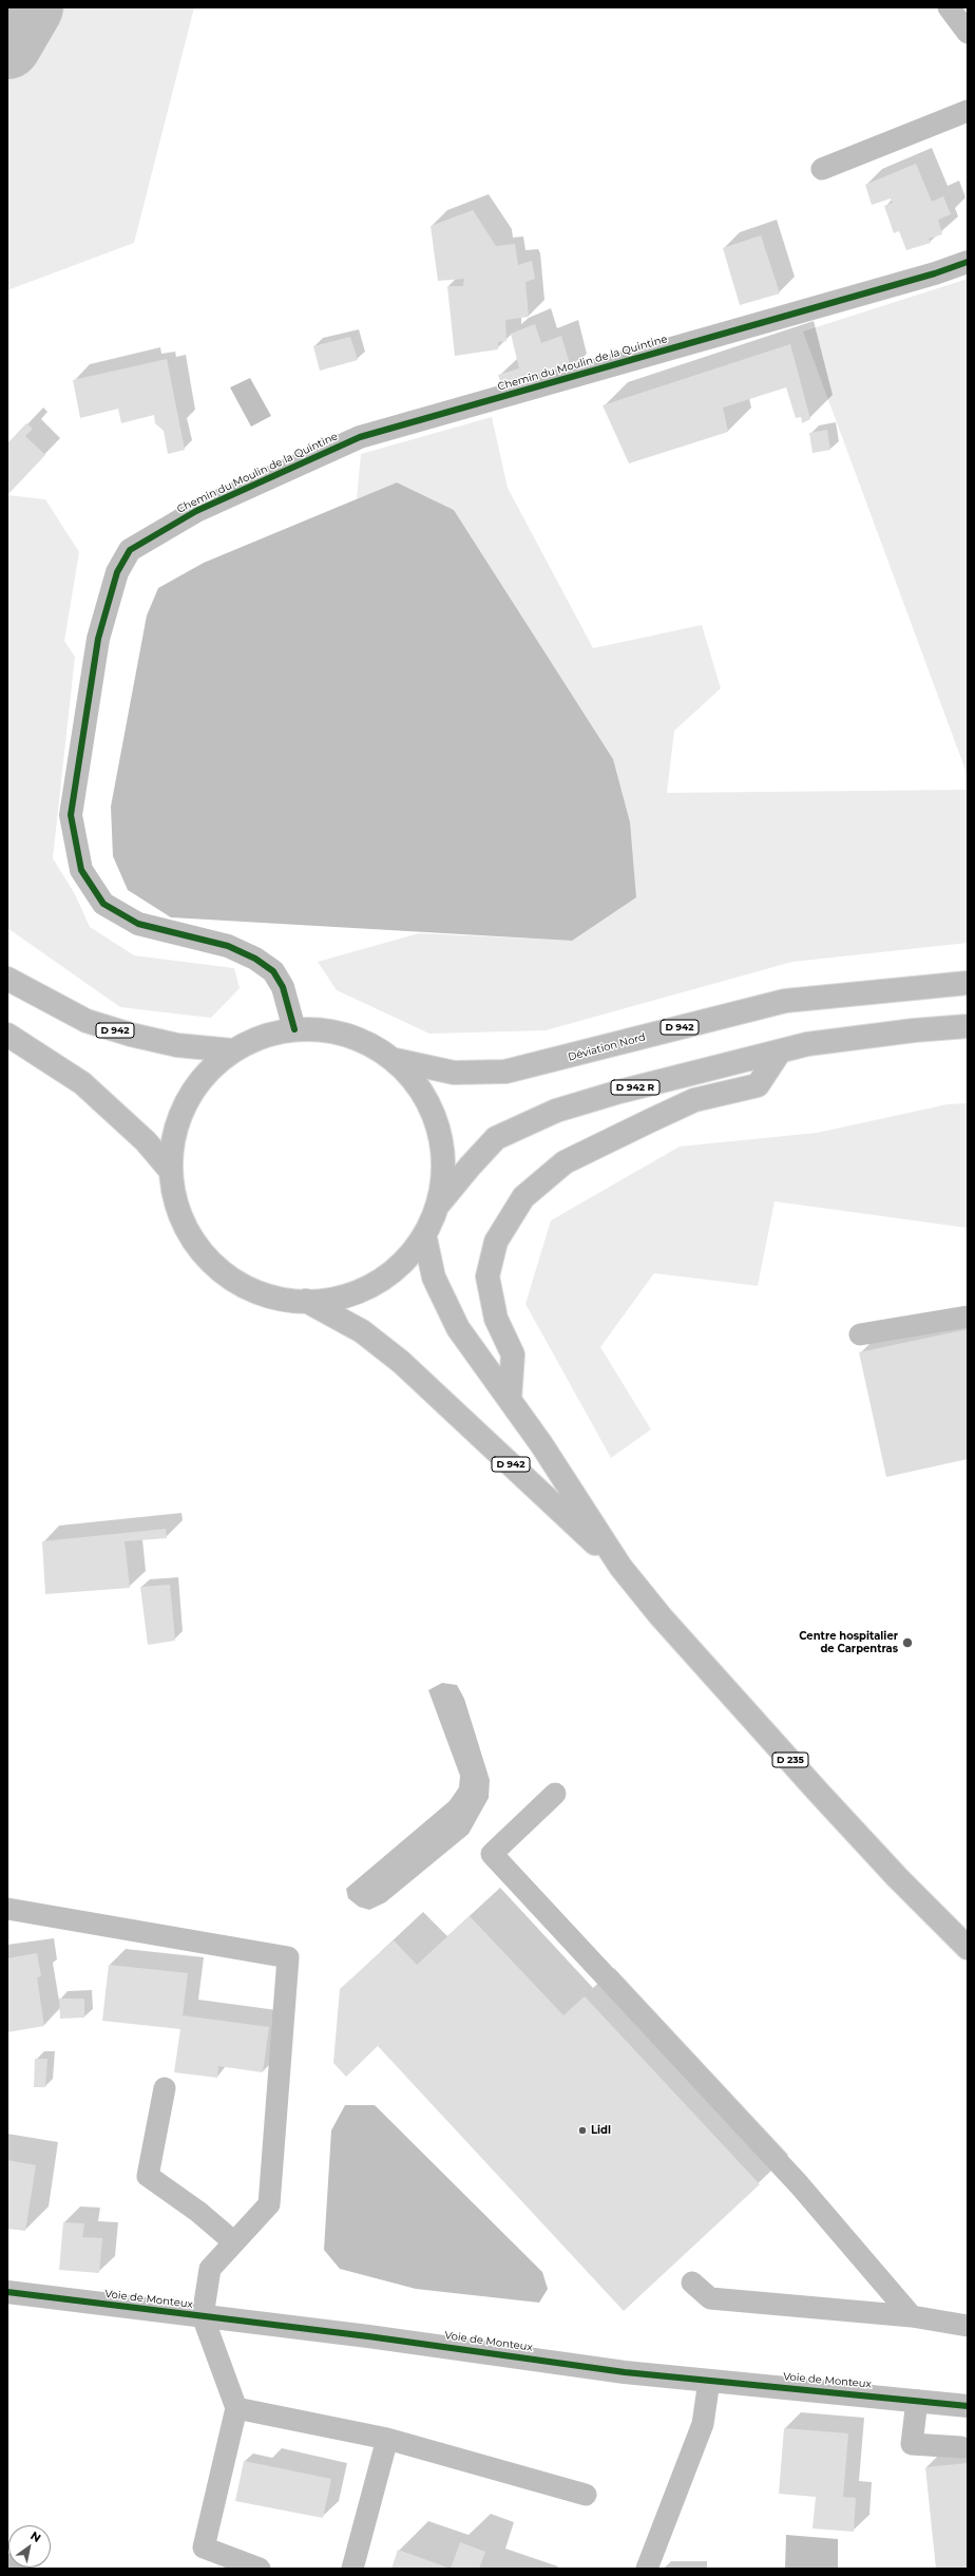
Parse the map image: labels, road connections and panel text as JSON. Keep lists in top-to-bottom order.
{
  "streets": {
    "main road": [
      "Chemin du Moulin de la Quintine",
      "D 942",
      "Déviation Nord",
      "D 942 R",
      "D 235",
      "Voie de Monteux"
    ]
  },
  "crossings": [
    ["D 942", "D 235"]
  ],
  "places": ["Centre hospitalier de Carpentras", "Lidl"],
  "north": "top right"
}
